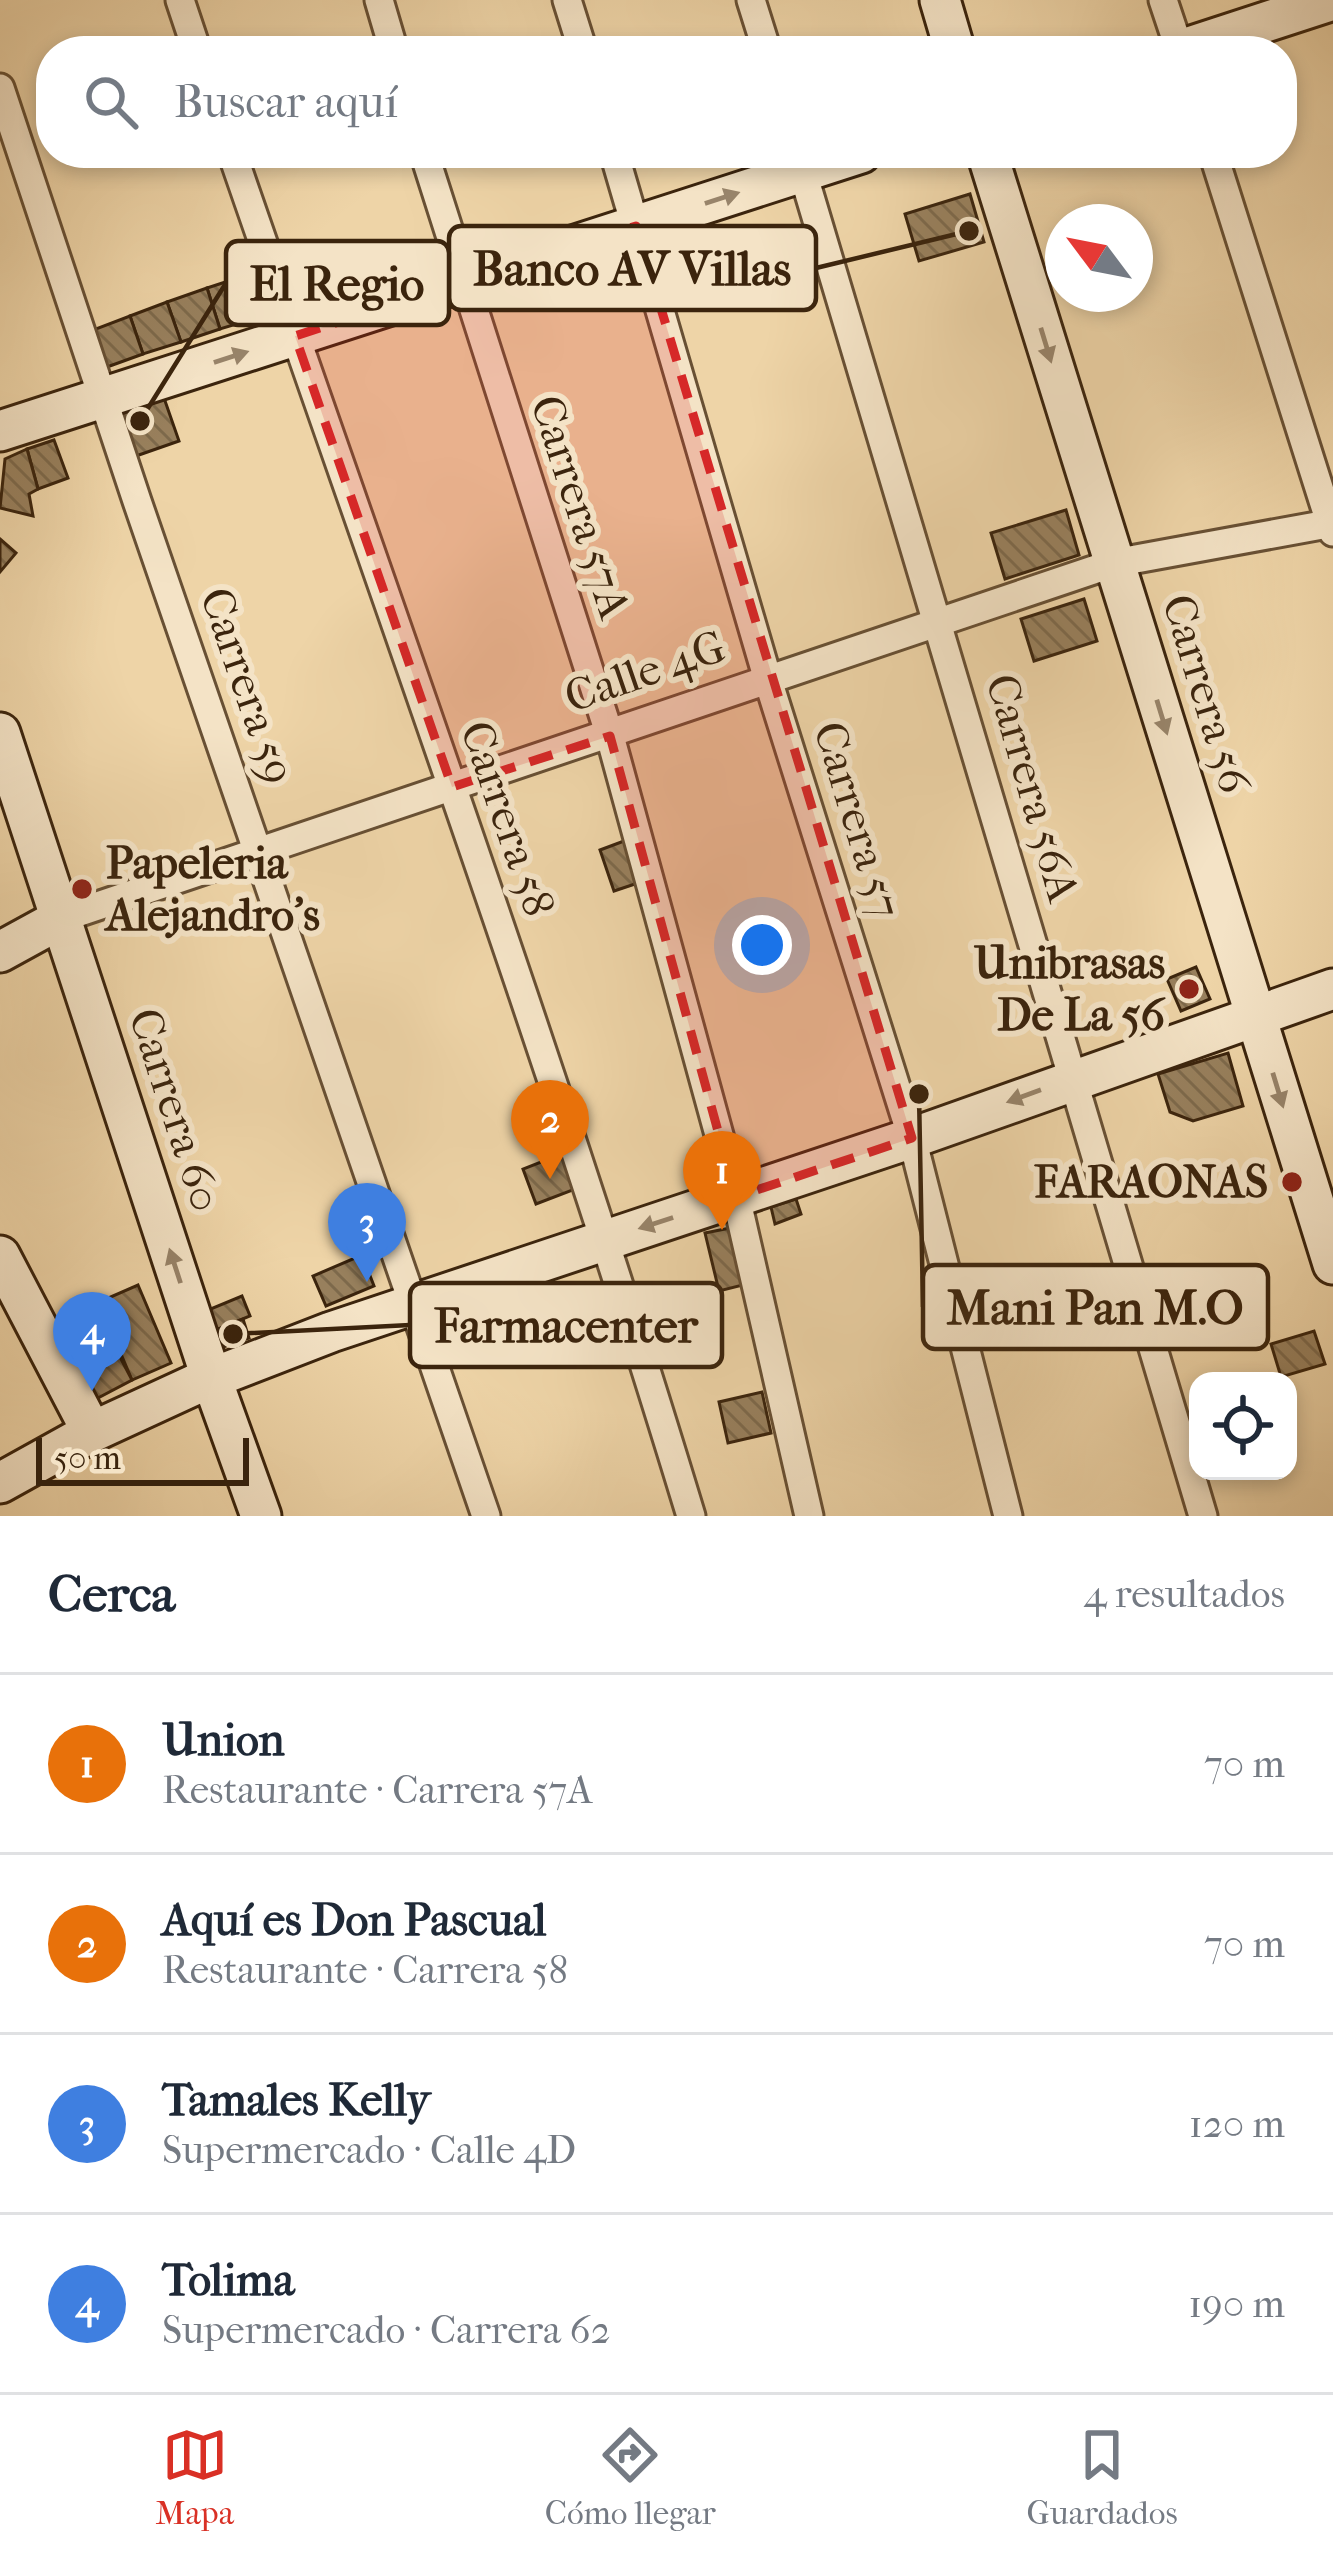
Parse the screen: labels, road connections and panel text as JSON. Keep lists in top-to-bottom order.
{
  "streets": {
    "street": [
      "Carrera 57A",
      "Calle 4G",
      "Carrera 59",
      "Carrera 56",
      "Carrera 56A",
      "Carrera 58",
      "Carrera 57",
      "Carrera 60"
    ]
  },
  "crossings": [
    ["Carrera 57A", "Calle 4G"],
    ["Calle 4G", "Carrera 59"],
    ["Calle 4G", "Carrera 56"],
    ["Calle 4G", "Carrera 56A"],
    ["Calle 4G", "Carrera 58"],
    ["Calle 4G", "Carrera 57"],
    ["Calle 4G", "Carrera 60"]
  ],
  "places": [
    "Banco AV Villas",
    "El Regio",
    "Papeleria Alejandro's",
    "Unibrasas De La 56",
    "Mani Pan M.O",
    "FARAONAS",
    "Farmacenter"
  ],
  "scale_bar": "50 m",
  "north": "top left",
  "page": {
    "search": "Buscar aquí",
    "pins": [
      "2",
      "1",
      "3",
      "4"
    ],
    "scale": "50 m",
    "heading": ["Cerca", "4 resultados"],
    "list": [
      {
        "mark": "1",
        "name": "Union",
        "note": "Restaurante · Carrera 57A",
        "value": "70 m"
      },
      {
        "mark": "2",
        "name": "Aquí es Don Pascual",
        "note": "Restaurante · Carrera 58",
        "value": "70 m"
      },
      {
        "mark": "3",
        "name": "Tamales Kelly",
        "note": "Supermercado · Calle 4D",
        "value": "120 m"
      },
      {
        "mark": "4",
        "name": "Tolima",
        "note": "Supermercado · Carrera 62",
        "value": "190 m"
      }
    ],
    "nav": ["Mapa", "Cómo llegar", "Guardados"]
  }
}
